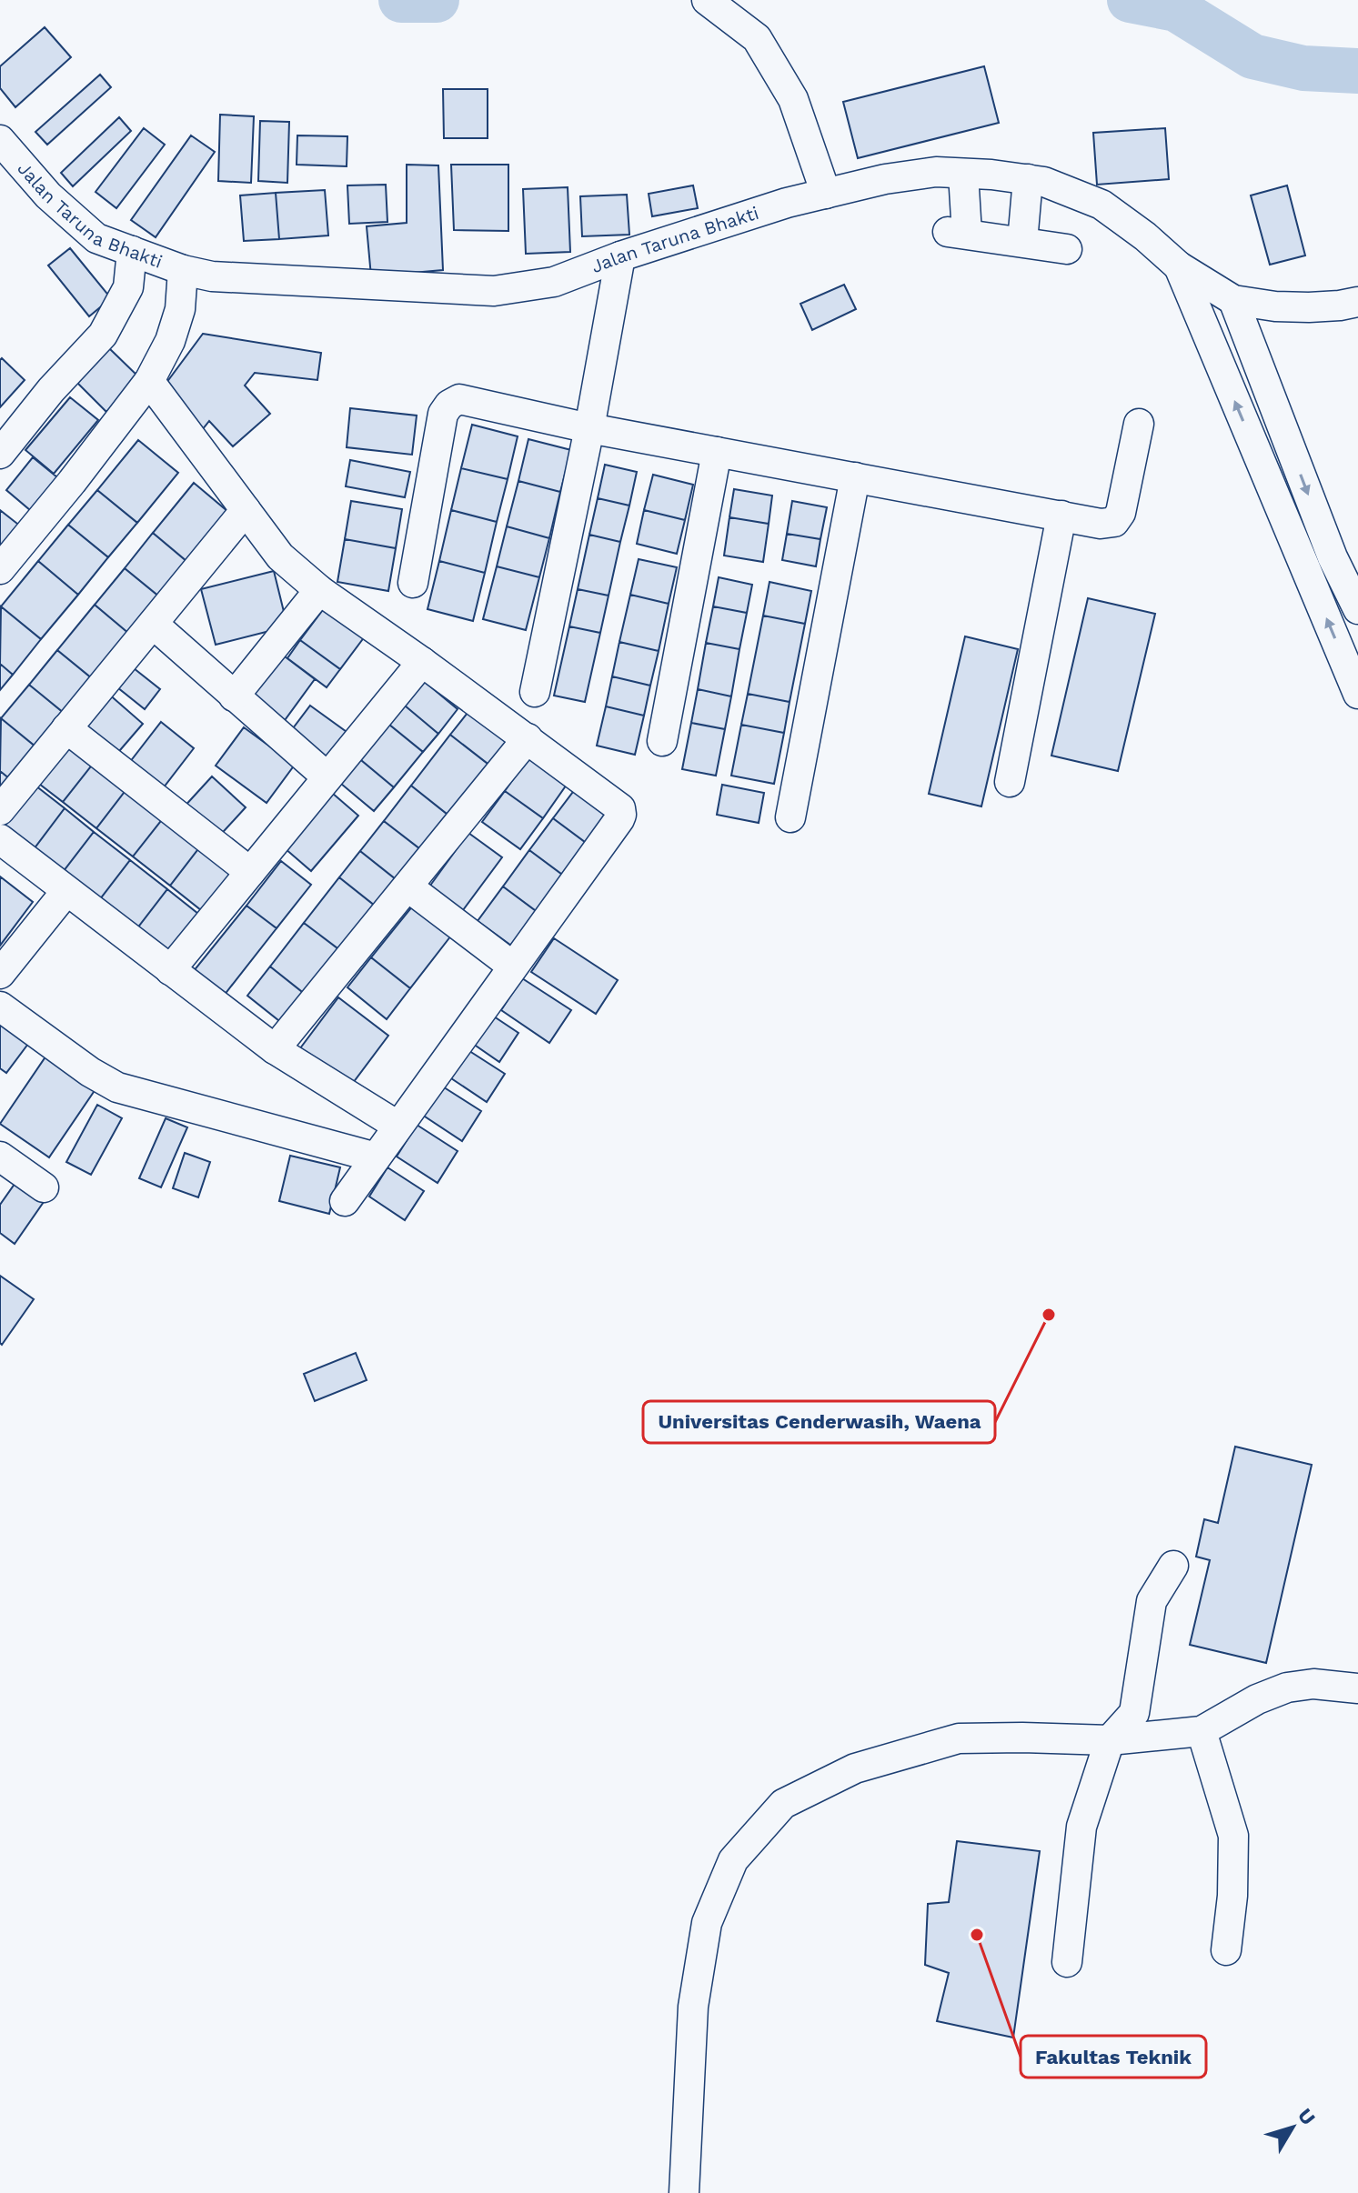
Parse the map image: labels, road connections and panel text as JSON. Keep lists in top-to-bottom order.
{
  "streets": {
    "street": ["Jalan Taruna Bhakti"]
  },
  "places": ["Universitas Cenderwasih, Waena", "Fakultas Teknik"],
  "north": "top right"
}
